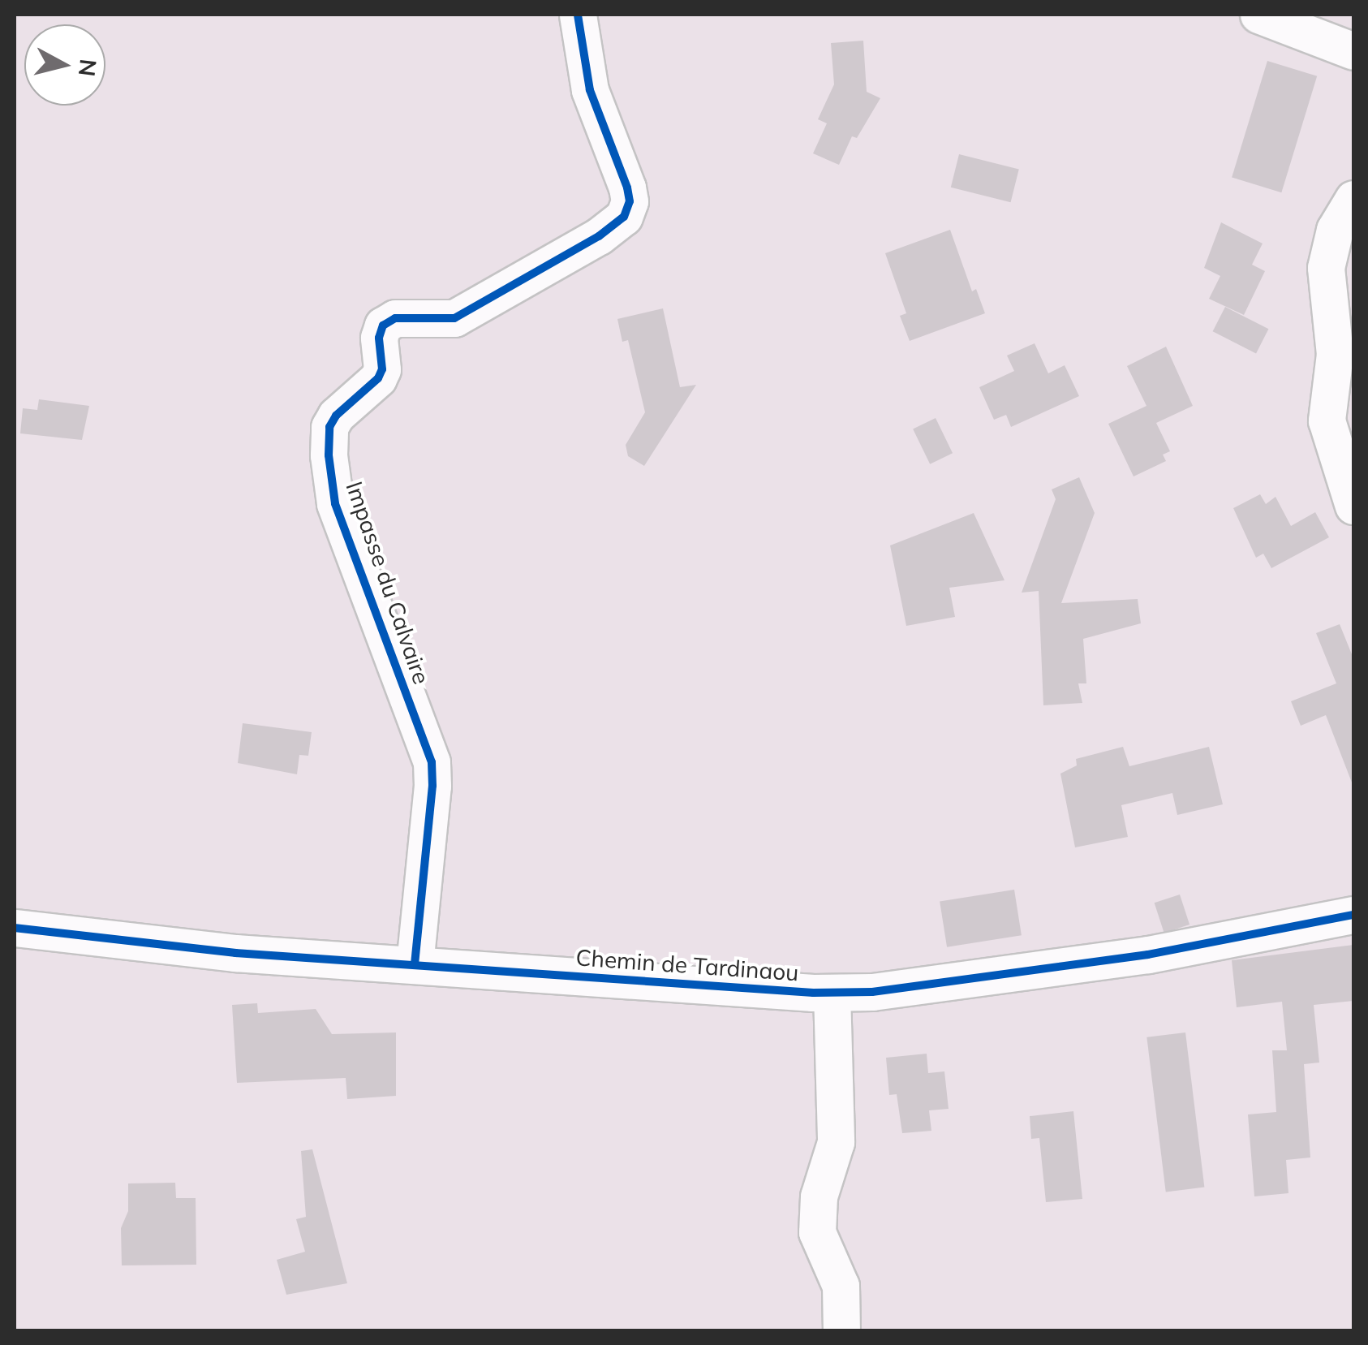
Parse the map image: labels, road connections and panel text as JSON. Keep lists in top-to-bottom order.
{
  "streets": {
    "street": ["Impasse du Calvaire", "Chemin de Tardinaou"]
  },
  "crossings": [
    ["Impasse du Calvaire", "Chemin de Tardinaou"]
  ],
  "north": "right"
}
